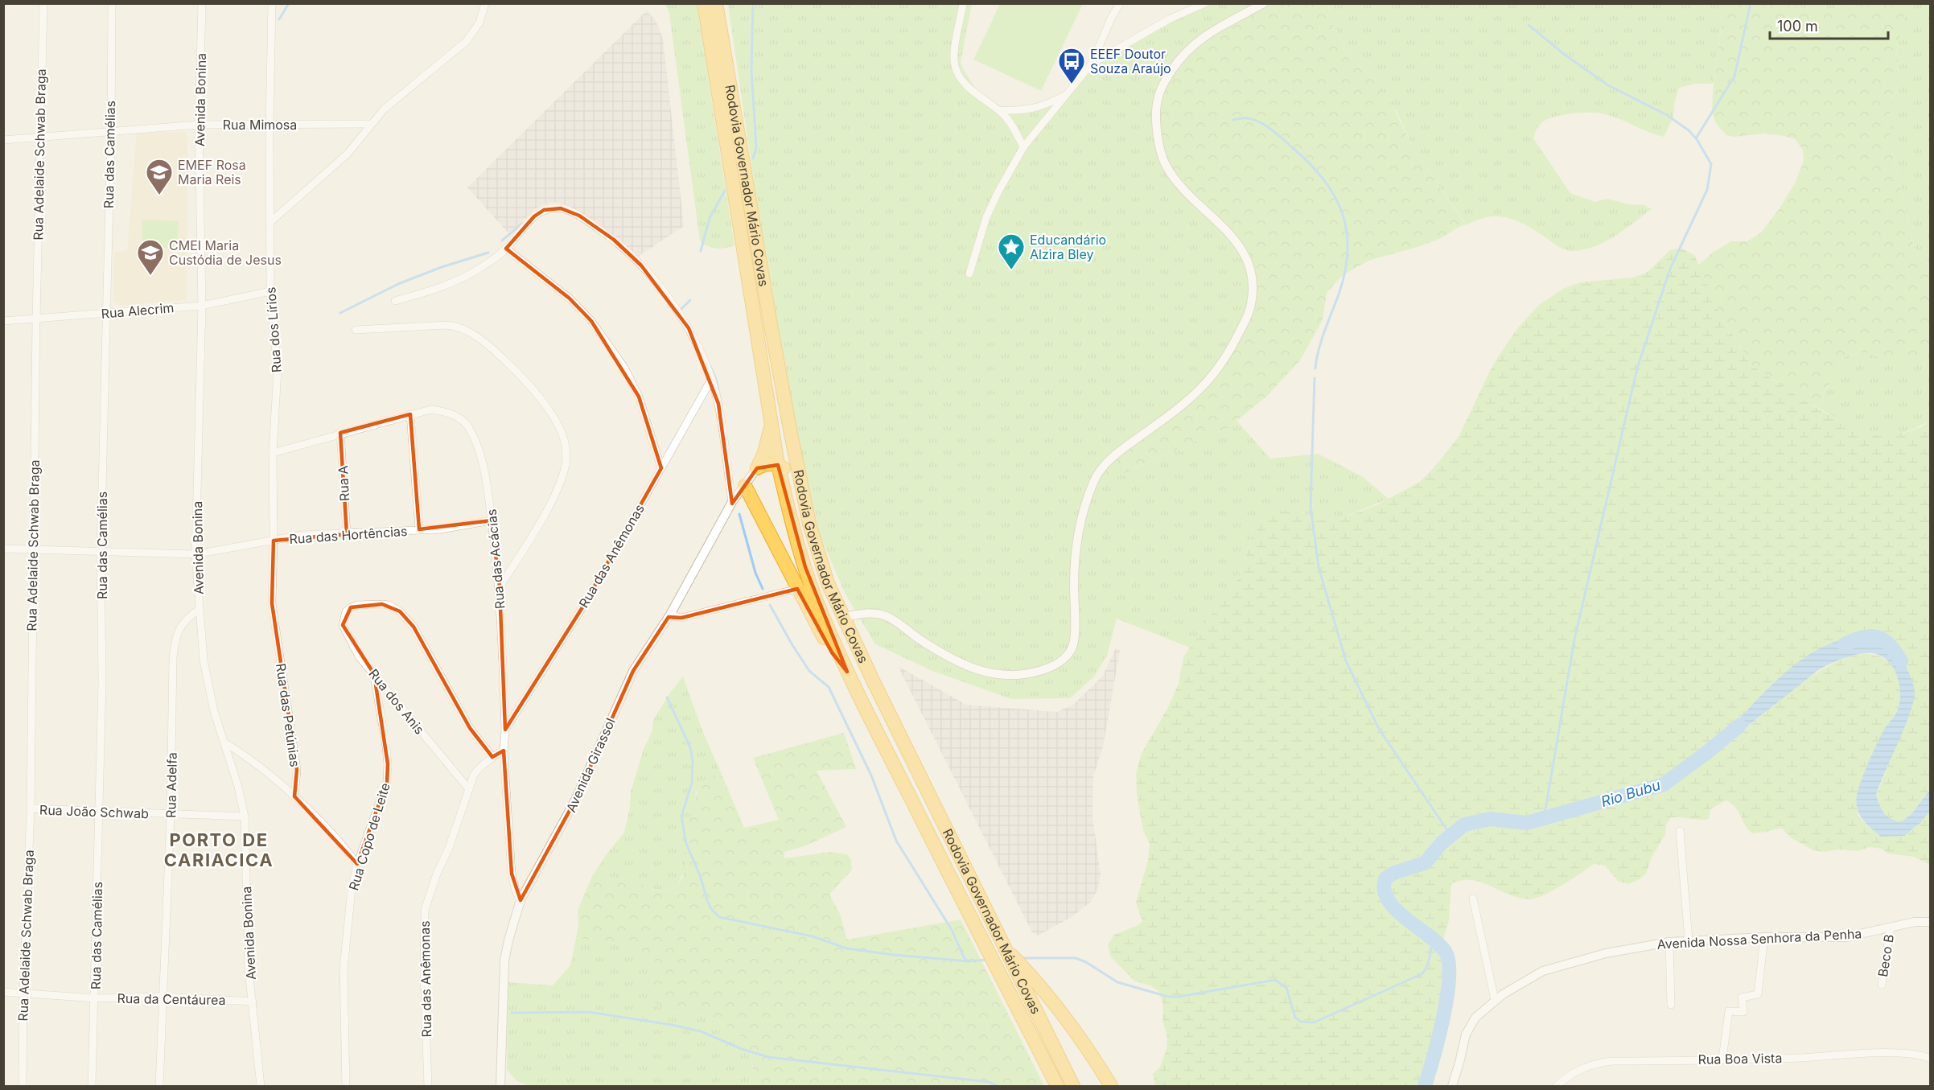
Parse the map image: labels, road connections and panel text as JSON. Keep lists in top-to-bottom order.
{
  "streets": {
    "highway": ["Rodovia Governador Mário Covas"],
    "street": [
      "Avenida Bonina",
      "Rua Mimosa",
      "Rua Adelaide Schwab Braga",
      "Rua das Camélias",
      "Rua Alecrim",
      "Rua dos Lírios",
      "Rua A",
      "Rua das Hortências",
      "Rua das Anêmonas",
      "Rua das Acácias",
      "Rua dos Anis",
      "Rua das Petúnias",
      "Avenida Girassol",
      "Rua Adelfa",
      "Rua João Schwab",
      "Rua Copo de Leite",
      "Avenida Nossa Senhora da Penha",
      "Beco B",
      "Rua da Centáurea",
      "Rua Boa Vista"
    ]
  },
  "crossings": [
    ["Avenida Bonina", "Rua Mimosa"],
    ["Avenida Bonina", "Rua Alecrim"],
    ["Avenida Bonina", "Rua das Hortências"],
    ["Avenida Bonina", "Rua Adelfa"],
    ["Avenida Bonina", "Rua João Schwab"],
    ["Avenida Bonina", "Rua da Centáurea"],
    ["Rua Mimosa", "Rua Adelaide Schwab Braga"],
    ["Rua Mimosa", "Rua das Camélias"],
    ["Rua Mimosa", "Rua dos Lírios"],
    ["Rua Adelaide Schwab Braga", "Rua Alecrim"],
    ["Rua Adelaide Schwab Braga", "Rua das Hortências"],
    ["Rua Adelaide Schwab Braga", "Rua João Schwab"],
    ["Rua Adelaide Schwab Braga", "Rua da Centáurea"],
    ["Rua das Camélias", "Rua Alecrim"],
    ["Rua das Camélias", "Rua das Hortências"],
    ["Rua das Camélias", "Rua João Schwab"],
    ["Rua das Camélias", "Rua da Centáurea"],
    ["Rua Alecrim", "Rua dos Lírios"],
    ["Rua dos Lírios", "Rua das Hortências"],
    ["Rua dos Lírios", "Rua das Acácias"],
    ["Rua dos Lírios", "Rua das Petúnias"],
    ["Rua A", "Rua das Hortências"],
    ["Rua A", "Rua das Acácias"],
    ["Rua das Hortências", "Rua das Acácias"],
    ["Rua das Hortências", "Rua das Petúnias"],
    ["Rua das Anêmonas", "Rua das Acácias"],
    ["Rua das Anêmonas", "Rua dos Anis"],
    ["Rua das Acácias", "Avenida Girassol"],
    ["Rua dos Anis", "Rua Copo de Leite"],
    ["Rua Adelfa", "Rua João Schwab"],
    ["Rua Adelfa", "Rua da Centáurea"],
    ["Avenida Nossa Senhora da Penha", "Beco B"]
  ],
  "districts": ["PORTO DE CARIACICA"],
  "water": ["Rio Bubu"],
  "places": {
    "bus stop": ["EEEF Doutor Souza Araújo"],
    "school or university": ["EMEF Rosa Maria Reis", "CMEI Maria Custódia de Jesus"],
    "place": ["Educandário Alzira Bley"]
  },
  "scale_bar": "100 m"
}
